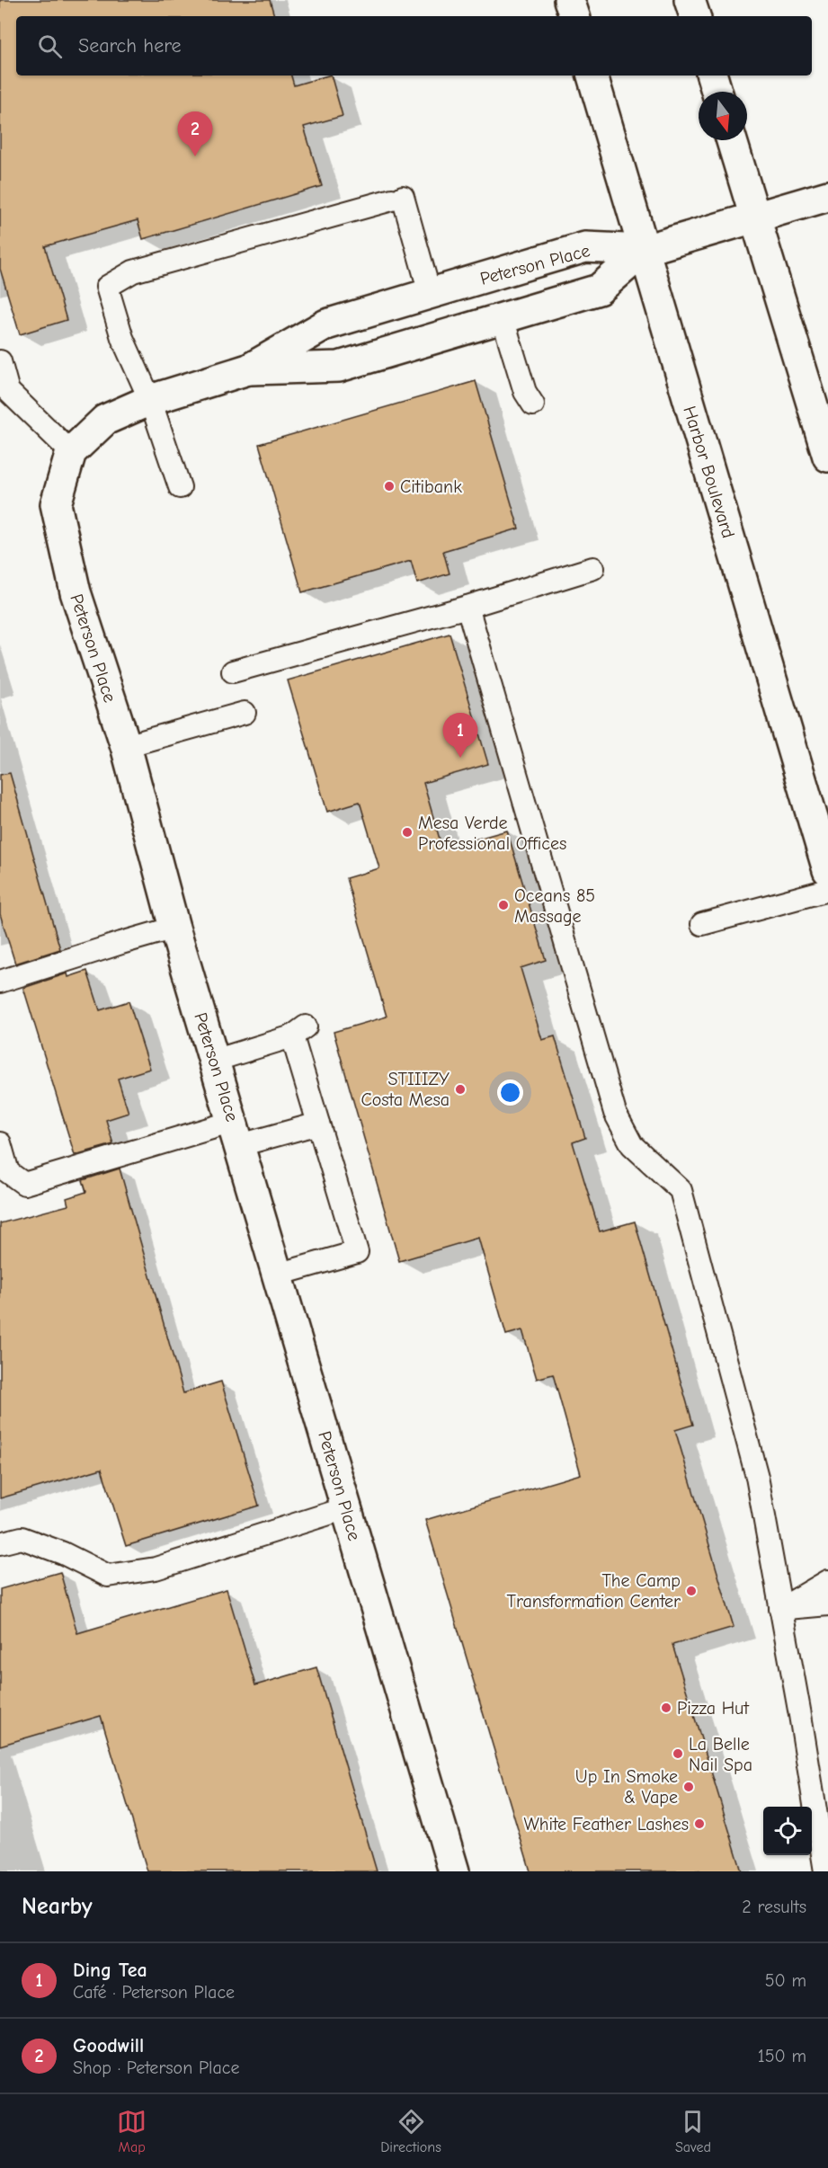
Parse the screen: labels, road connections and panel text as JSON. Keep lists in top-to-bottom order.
{
  "streets": {
    "street": ["Peterson Place", "Harbor Boulevard"]
  },
  "crossings": [
    ["Peterson Place", "Harbor Boulevard"]
  ],
  "places": [
    "Citibank",
    "Mesa Verde Professional Offices",
    "Oceans 85 Massage",
    "STIIIZY Costa Mesa",
    "The Camp Transformation Center",
    "Pizza Hut",
    "La Belle Nail Spa",
    "Up In Smoke & Vape",
    "White Feather Lashes"
  ],
  "north": "bottom",
  "page": {
    "search": "Search here",
    "pins": ["2", "1"],
    "heading": ["Nearby", "2 results"],
    "list": [
      {
        "mark": "1",
        "name": "Ding Tea",
        "note": "Café · Peterson Place",
        "value": "50 m"
      },
      {
        "mark": "2",
        "name": "Goodwill",
        "note": "Shop · Peterson Place",
        "value": "150 m"
      }
    ],
    "nav": ["Map", "Directions", "Saved"]
  }
}
